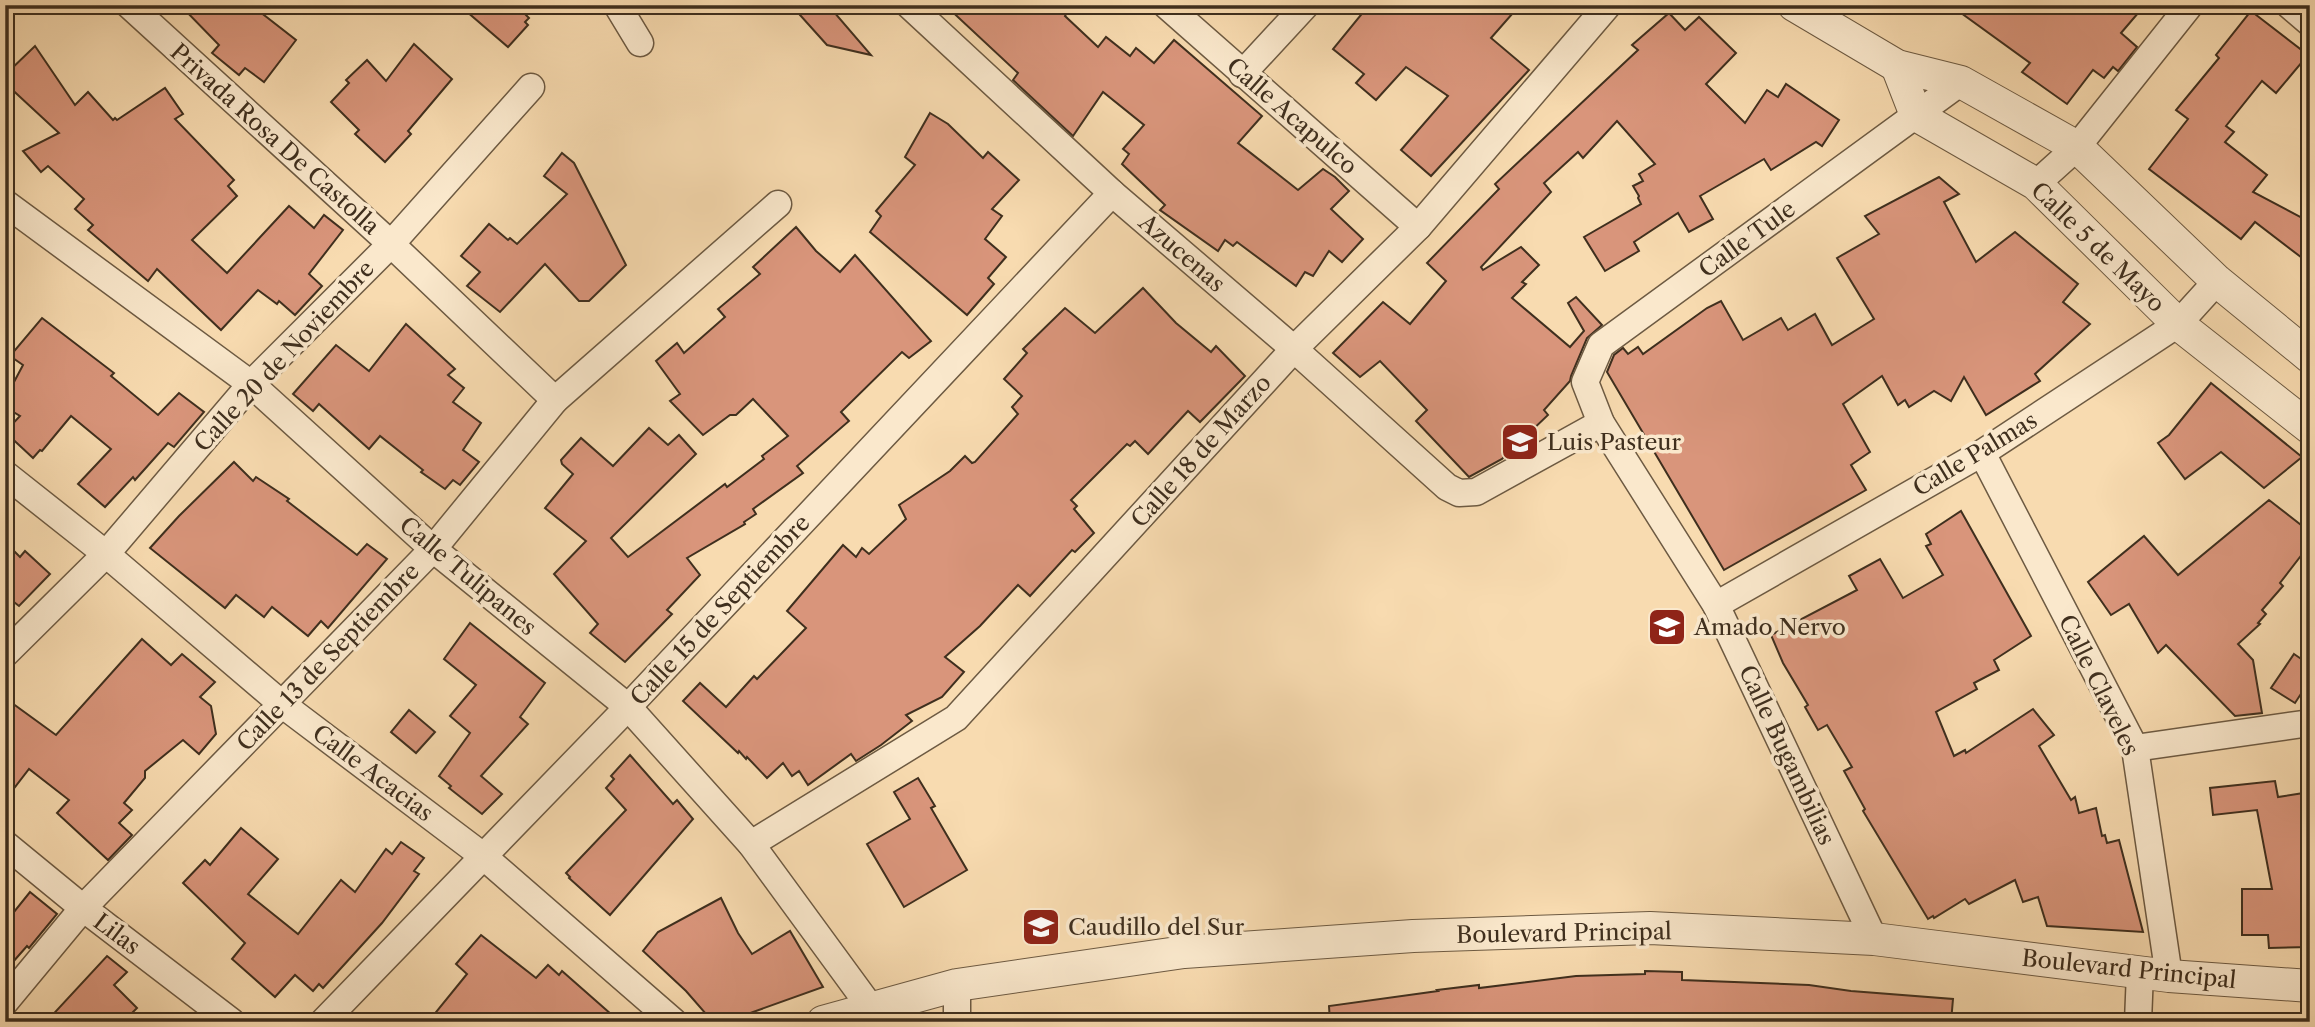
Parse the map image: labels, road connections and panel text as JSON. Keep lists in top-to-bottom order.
{
  "streets": {
    "street": [
      "Calle Acapulco",
      "Privada Rosa De Castolla",
      "Calle Tule",
      "Calle 5 de Mayo",
      "Azucenas",
      "Calle 20 de Noviembre",
      "Calle 18 de Marzo",
      "Calle Palmas",
      "Calle Tulipanes",
      "Calle 15 de Septiembre",
      "Calle 13 de Septiembre",
      "Calle Claveles",
      "Calle Bugambilias",
      "Calle Acacias",
      "Boulevard Principal",
      "Lilas"
    ]
  },
  "crossings": [
    ["Calle Acapulco", "Calle 18 de Marzo"],
    ["Privada Rosa De Castolla", "Calle 20 de Noviembre"],
    ["Privada Rosa De Castolla", "Calle 13 de Septiembre"],
    ["Calle Tule", "Calle 5 de Mayo"],
    ["Calle Tule", "Azucenas"],
    ["Calle Tule", "Calle Bugambilias"],
    ["Calle 5 de Mayo", "Calle Palmas"],
    ["Azucenas", "Calle 18 de Marzo"],
    ["Azucenas", "Calle 15 de Septiembre"],
    ["Azucenas", "Calle Bugambilias"],
    ["Calle 20 de Noviembre", "Calle Tulipanes"],
    ["Calle 20 de Noviembre", "Calle Acacias"],
    ["Calle 18 de Marzo", "Calle Tulipanes"],
    ["Calle Palmas", "Calle Claveles"],
    ["Calle Palmas", "Calle Bugambilias"],
    ["Calle Tulipanes", "Calle 15 de Septiembre"],
    ["Calle Tulipanes", "Calle 13 de Septiembre"],
    ["Calle Tulipanes", "Boulevard Principal"],
    ["Calle 15 de Septiembre", "Calle Acacias"],
    ["Calle 13 de Septiembre", "Calle Acacias"],
    ["Calle 13 de Septiembre", "Lilas"],
    ["Calle Claveles", "Boulevard Principal"],
    ["Calle Bugambilias", "Boulevard Principal"]
  ],
  "places": {
    "school or university": ["Luis Pasteur", "Amado Nervo", "Caudillo del Sur"]
  }
}
